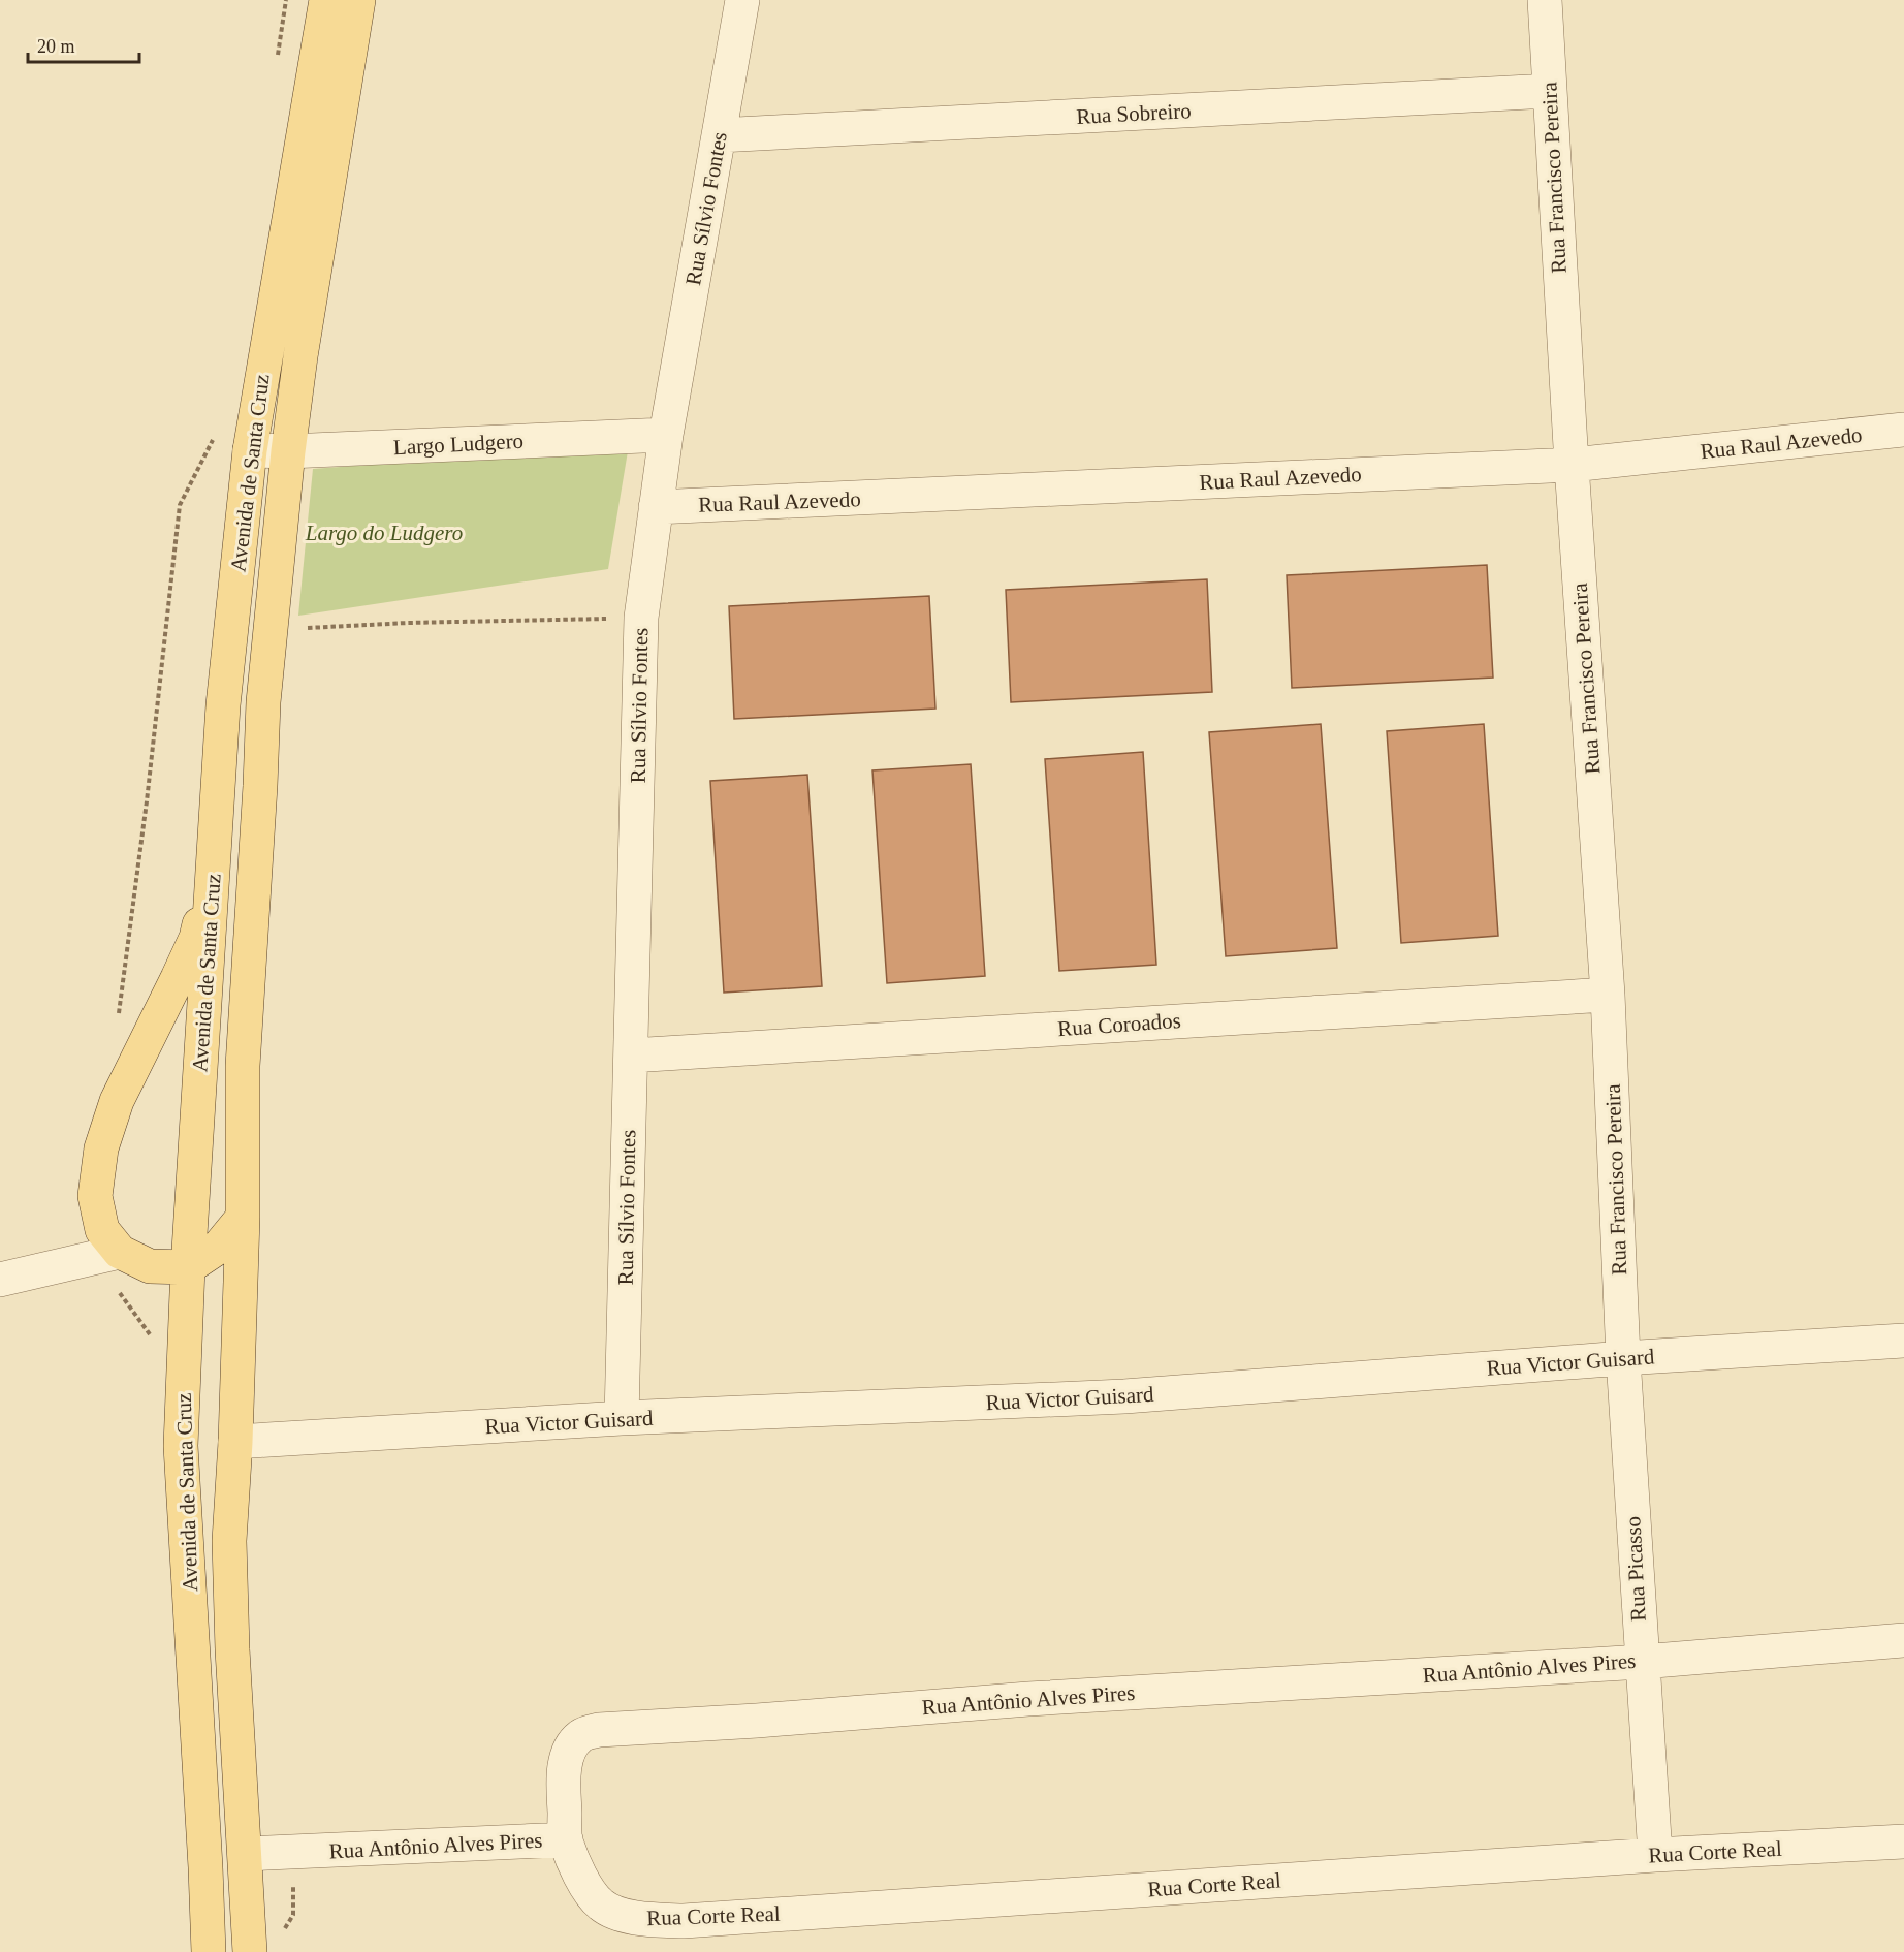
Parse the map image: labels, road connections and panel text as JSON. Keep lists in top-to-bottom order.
{
  "streets": {
    "main road": ["Avenida de Santa Cruz"],
    "street": [
      "Rua Sobreiro",
      "Rua Francisco Pereira",
      "Rua Sílvio Fontes",
      "Rua Raul Azevedo",
      "Largo Ludgero",
      "Rua Coroados",
      "Rua Victor Guisard",
      "Rua Picasso",
      "Rua Antônio Alves Pires",
      "Rua Corte Real"
    ]
  },
  "crossings": [
    ["Rua Sobreiro", "Rua Francisco Pereira"],
    ["Rua Sobreiro", "Rua Sílvio Fontes"],
    ["Rua Francisco Pereira", "Rua Raul Azevedo"],
    ["Rua Francisco Pereira", "Rua Coroados"],
    ["Rua Francisco Pereira", "Rua Victor Guisard"],
    ["Rua Francisco Pereira", "Rua Picasso"],
    ["Rua Sílvio Fontes", "Rua Raul Azevedo"],
    ["Rua Sílvio Fontes", "Largo Ludgero"],
    ["Rua Sílvio Fontes", "Rua Coroados"],
    ["Rua Sílvio Fontes", "Rua Victor Guisard"],
    ["Largo Ludgero", "Avenida de Santa Cruz"],
    ["Avenida de Santa Cruz", "Rua Victor Guisard"],
    ["Avenida de Santa Cruz", "Rua Antônio Alves Pires"],
    ["Rua Victor Guisard", "Rua Picasso"],
    ["Rua Picasso", "Rua Antônio Alves Pires"],
    ["Rua Picasso", "Rua Corte Real"],
    ["Rua Antônio Alves Pires", "Rua Corte Real"]
  ],
  "parks": ["Largo do Ludgero"],
  "scale_bar": "20 m"
}
